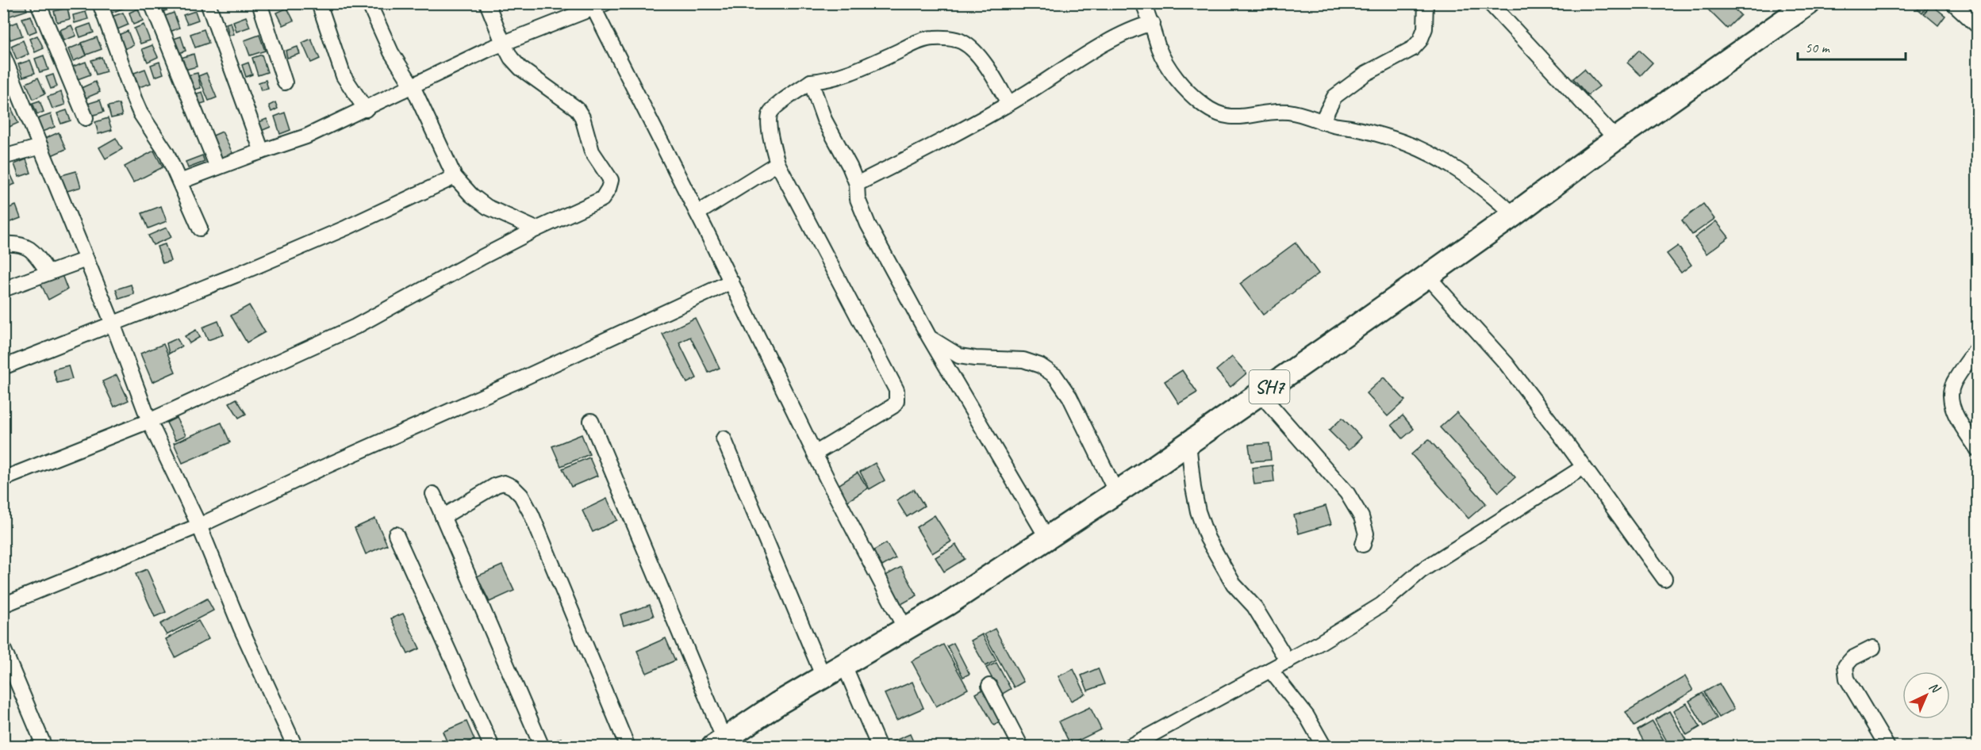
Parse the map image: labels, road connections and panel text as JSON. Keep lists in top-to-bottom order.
{
  "streets": {
    "main road": ["SH7"]
  },
  "scale_bar": "50 m",
  "north": "top right"
}
